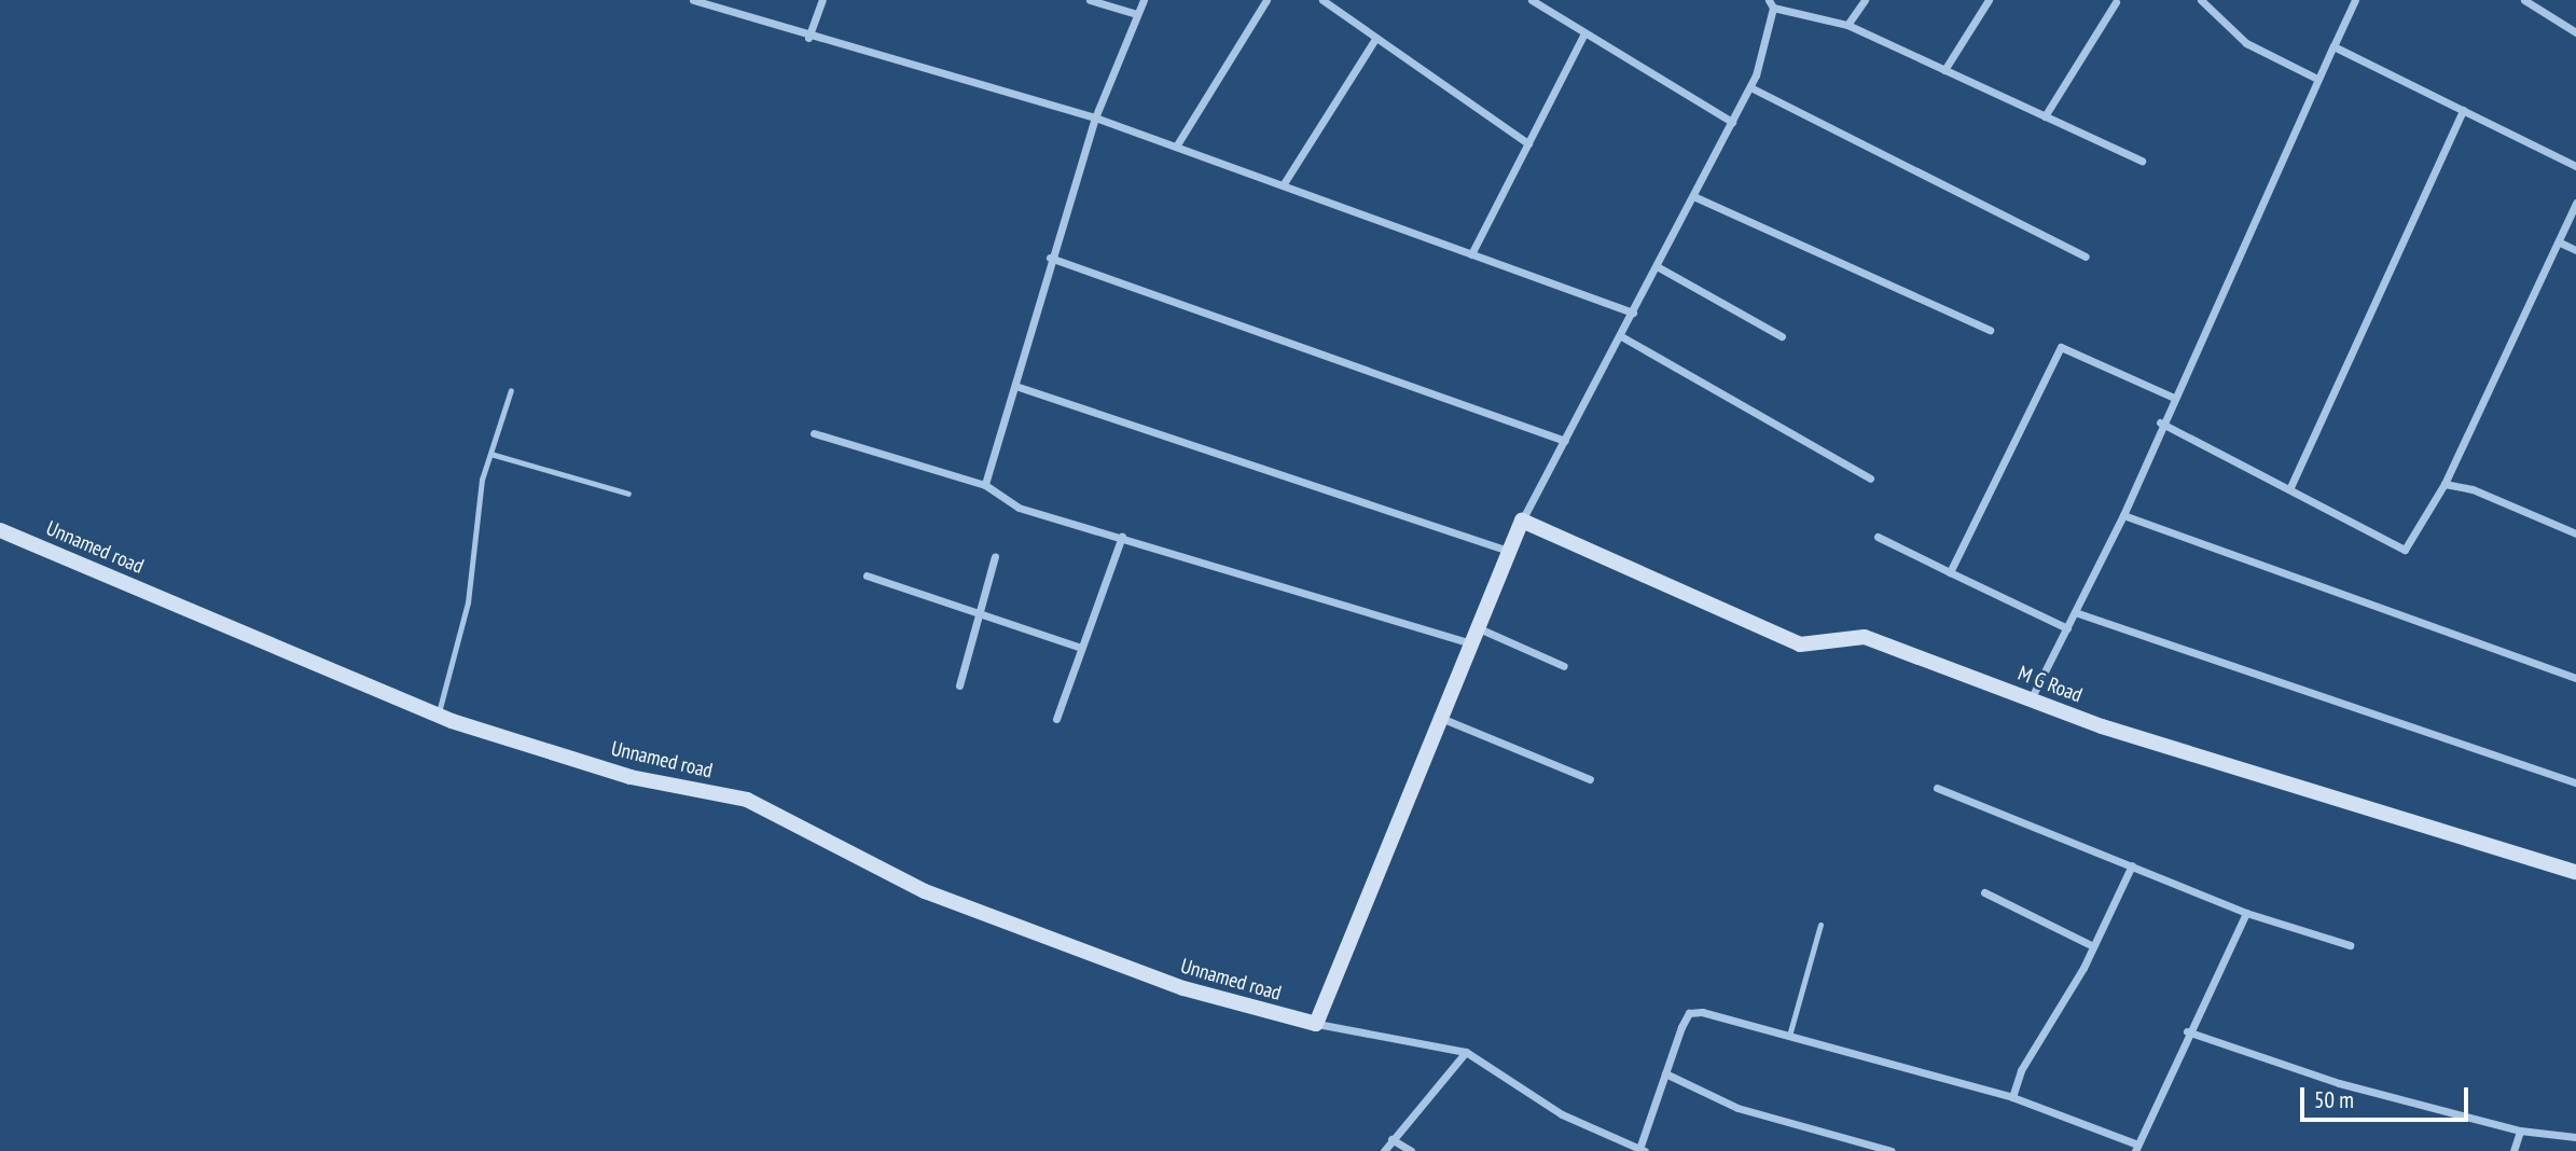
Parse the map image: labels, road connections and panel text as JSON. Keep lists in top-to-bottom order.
{
  "streets": {
    "street": ["Unnamed road", "M G Road"]
  },
  "scale_bar": "50 m"
}
